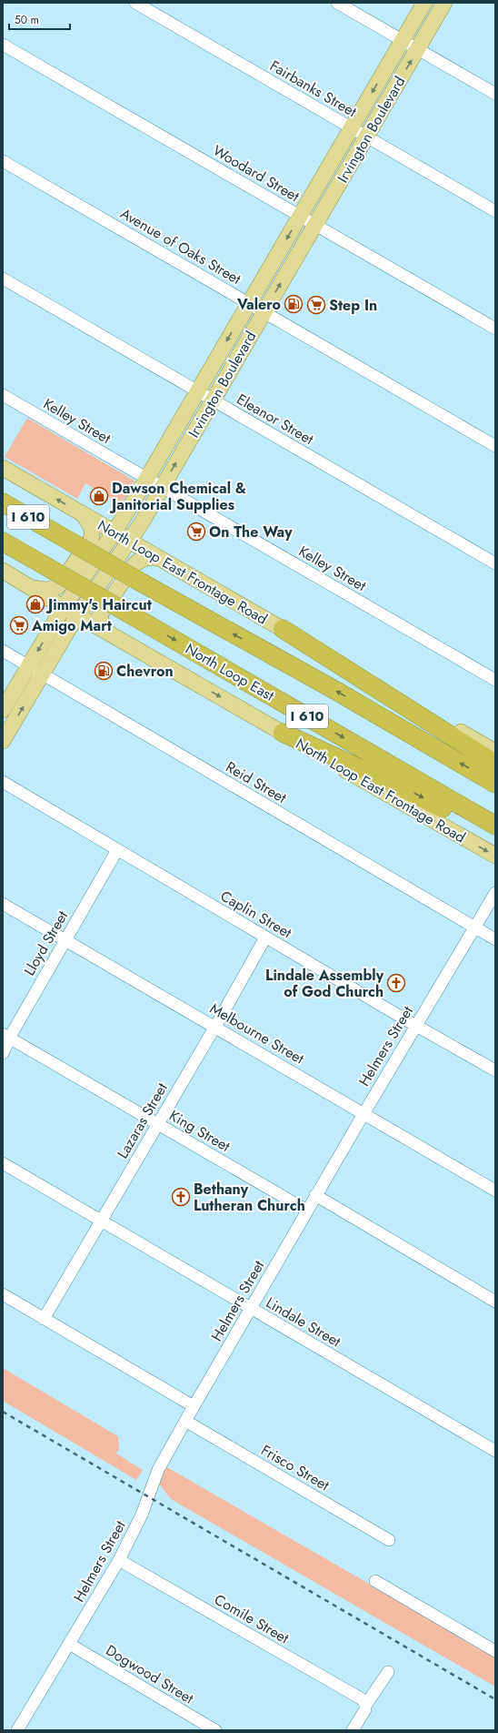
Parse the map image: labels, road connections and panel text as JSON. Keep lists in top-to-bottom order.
{
  "streets": {
    "highway": ["I 610", "North Loop East"],
    "main road": ["Irvington Boulevard", "North Loop East Frontage Road"],
    "street": [
      "Fairbanks Street",
      "Woodard Street",
      "Avenue of Oaks Street",
      "Eleanor Street",
      "Kelley Street",
      "Reid Street",
      "Caplin Street",
      "Lloyd Street",
      "Melbourne Street",
      "Helmers Street",
      "Lazaras Street",
      "King Street",
      "Lindale Street",
      "Frisco Street",
      "Comile Street",
      "Dogwood Street"
    ]
  },
  "crossings": [
    ["Fairbanks Street", "Irvington Boulevard"],
    ["Irvington Boulevard", "Woodard Street"],
    ["Irvington Boulevard", "Avenue of Oaks Street"],
    ["Irvington Boulevard", "Eleanor Street"],
    ["Irvington Boulevard", "Kelley Street"],
    ["Irvington Boulevard", "North Loop East Frontage Road"],
    ["Irvington Boulevard", "Reid Street"],
    ["North Loop East Frontage Road", "North Loop East"],
    ["Reid Street", "Helmers Street"],
    ["Caplin Street", "Lloyd Street"],
    ["Caplin Street", "Helmers Street"],
    ["Caplin Street", "Lazaras Street"],
    ["Lloyd Street", "Melbourne Street"],
    ["Lloyd Street", "King Street"],
    ["Melbourne Street", "Helmers Street"],
    ["Melbourne Street", "Lazaras Street"],
    ["Helmers Street", "King Street"],
    ["Helmers Street", "Lindale Street"],
    ["Helmers Street", "Frisco Street"],
    ["Helmers Street", "Comile Street"],
    ["Helmers Street", "Dogwood Street"],
    ["Lazaras Street", "King Street"],
    ["Lazaras Street", "Lindale Street"]
  ],
  "places": {
    "fuel station": ["Valero", "Chevron"],
    "supermarket": ["Step In", "On The Way", "Amigo Mart"],
    "shop": ["Dawson Chemical & Janitorial Supplies", "Jimmy's Haircut"],
    "church": ["Lindale Assembly of God Church", "Bethany Lutheran Church"]
  },
  "scale_bar": "50 m"
}
